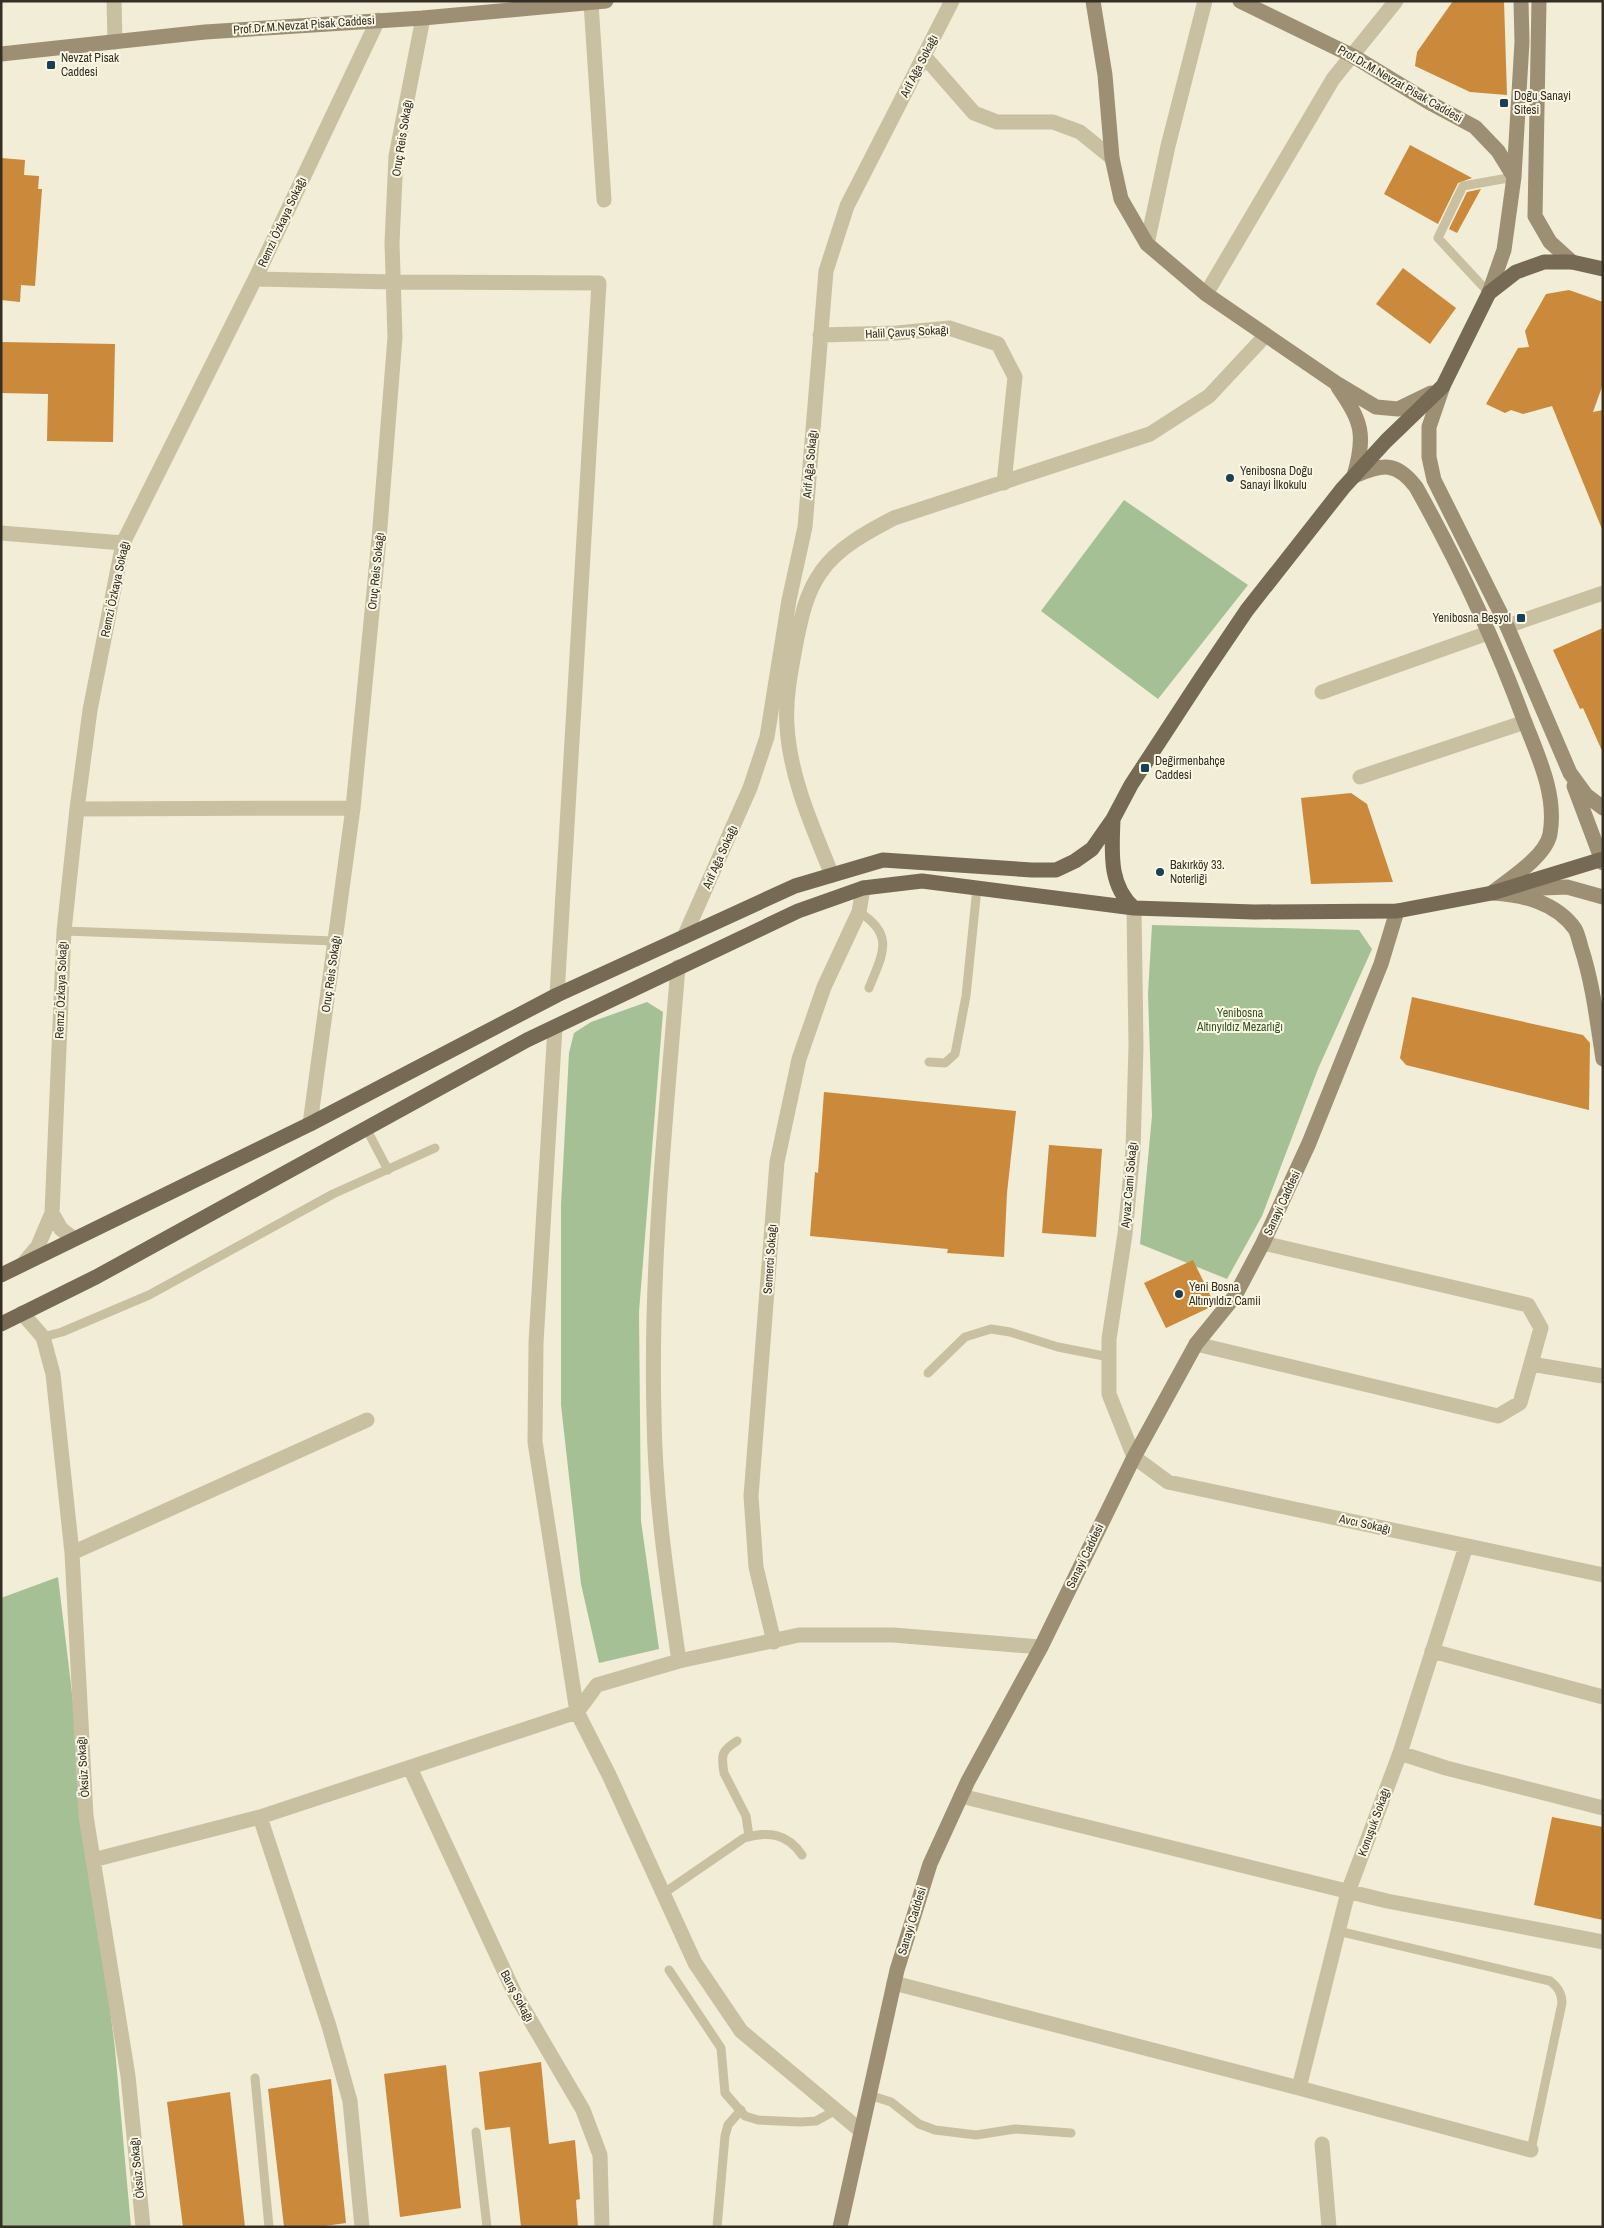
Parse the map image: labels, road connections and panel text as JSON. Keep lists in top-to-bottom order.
{
  "streets": {
    "main road": ["Prof.Dr.M.Nevzat Pisak Caddesi", "Sanayi Caddesi"],
    "street": [
      "Arif Ağa Sokağı",
      "Oruç Reis Sokağı",
      "Remzi Özkaya Sokağı",
      "Halil Çavuş Sokağı",
      "Ayvaz Cami Sokağı",
      "Semerci Sokağı",
      "Avcı Sokağı",
      "Öksüz Sokağı",
      "Konuşuk Sokağı",
      "Barış Sokağı"
    ]
  },
  "crossings": [
    ["Prof.Dr.M.Nevzat Pisak Caddesi", "Oruç Reis Sokağı"],
    ["Prof.Dr.M.Nevzat Pisak Caddesi", "Remzi Özkaya Sokağı"],
    ["Arif Ağa Sokağı", "Halil Çavuş Sokağı"],
    ["Ayvaz Cami Sokağı", "Sanayi Caddesi"],
    ["Ayvaz Cami Sokağı", "Avcı Sokağı"],
    ["Sanayi Caddesi", "Avcı Sokağı"],
    ["Avcı Sokağı", "Konuşuk Sokağı"]
  ],
  "parks": ["Yenibosna Altınyıldız Mezarlığı"],
  "places": {
    "transit": [
      "Nevzat Pisak Caddesi",
      "Doğu Sanayi Sitesi",
      "Yenibosna Beşyol",
      "Değirmenbahçe Caddesi"
    ],
    "other": ["Yenibosna Doğu Sanayi İlkokulu", "Bakırköy 33. Noterliği", "Yeni Bosna Altınyıldız Camii"]
  }
}
